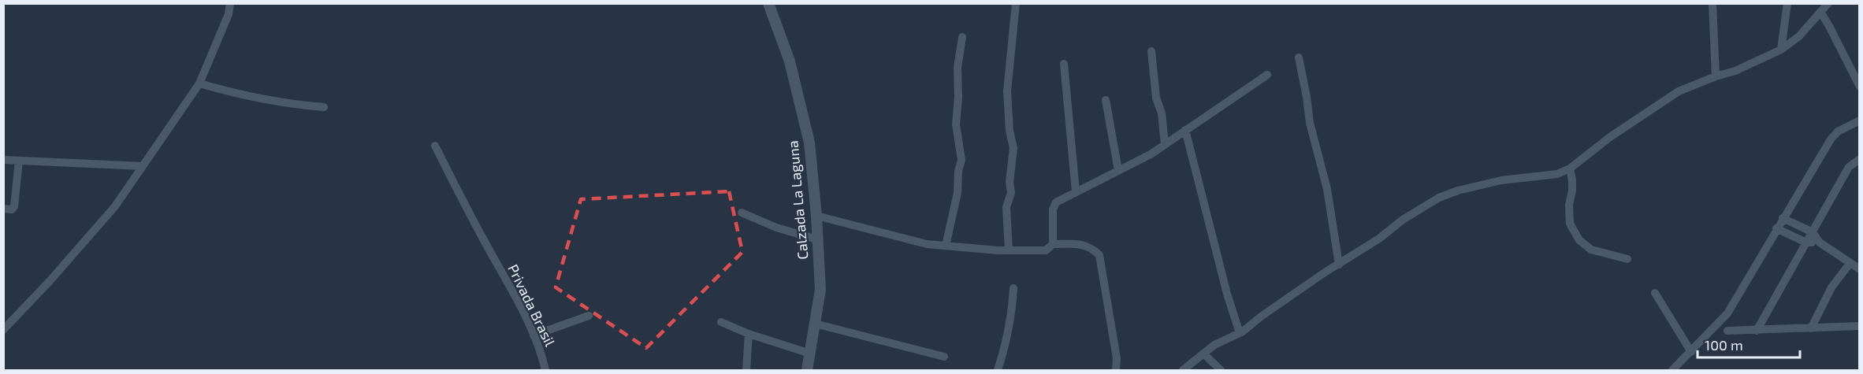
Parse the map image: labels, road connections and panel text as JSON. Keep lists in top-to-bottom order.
{
  "streets": {
    "street": ["Calzada La Laguna", "Privada Brasil"]
  },
  "scale_bar": "100 m"
}
